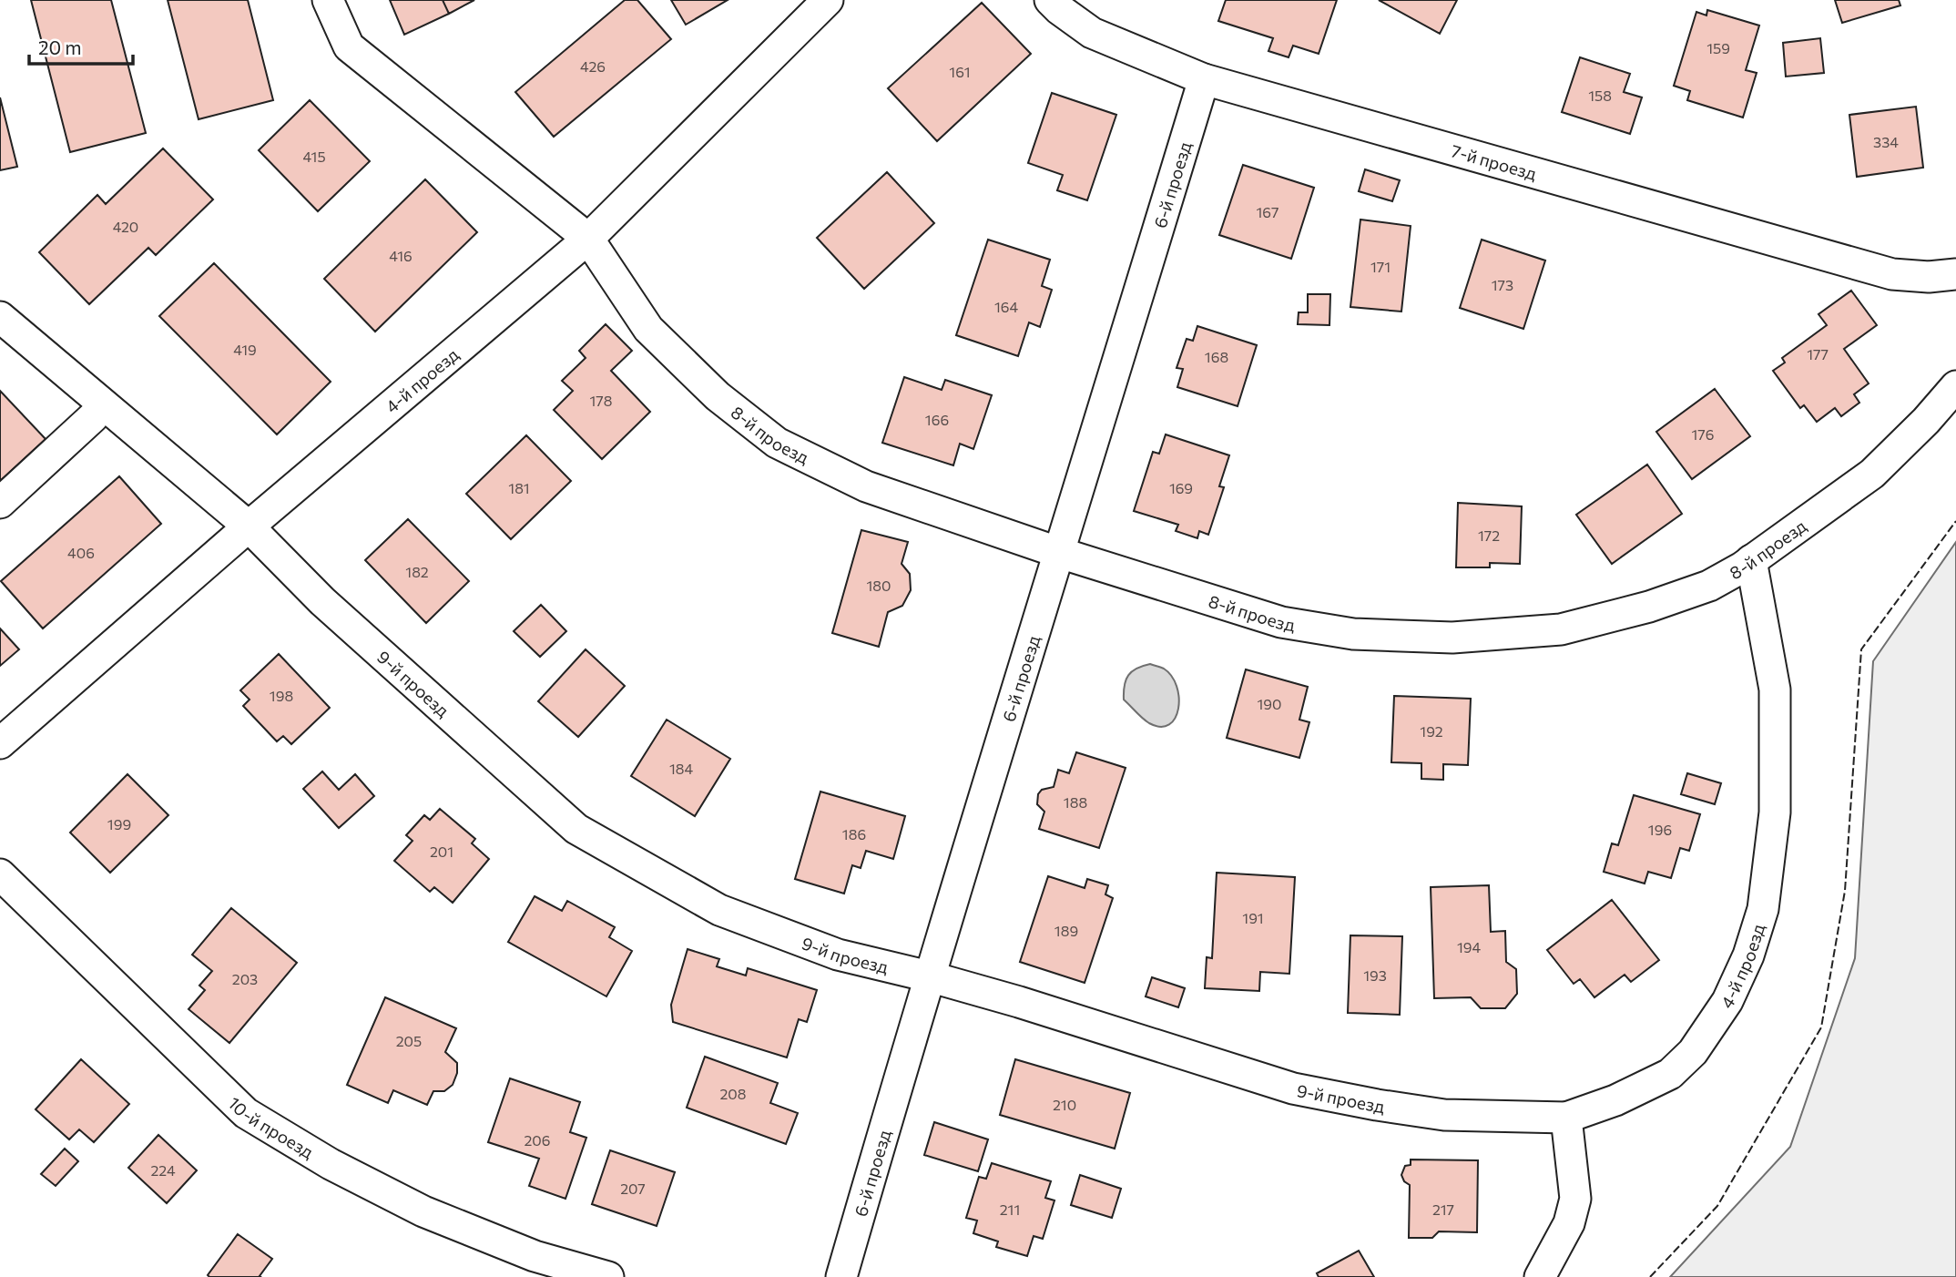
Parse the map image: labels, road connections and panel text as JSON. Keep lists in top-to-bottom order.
{
  "streets": {
    "street": [
      "7-й проезд",
      "6-й проезд",
      "4-й проезд",
      "8-й проезд",
      "9-й проезд",
      "10-й проезд"
    ]
  },
  "crossings": [
    ["7-й проезд", "6-й проезд"],
    ["6-й проезд", "8-й проезд"],
    ["6-й проезд", "9-й проезд"],
    ["4-й проезд", "8-й проезд"],
    ["4-й проезд", "9-й проезд"]
  ],
  "house_numbers": [
    "159",
    "426",
    "161",
    "158",
    "334",
    "415",
    "167",
    "420",
    "416",
    "171",
    "173",
    "164",
    "419",
    "177",
    "168",
    "178",
    "166",
    "176",
    "181",
    "169",
    "172",
    "406",
    "182",
    "180",
    "198",
    "190",
    "192",
    "184",
    "188",
    "199",
    "196",
    "186",
    "201",
    "191",
    "189",
    "194",
    "193",
    "203",
    "205",
    "208",
    "210",
    "206",
    "224",
    "207",
    "211",
    "217"
  ],
  "scale_bar": "20 m"
}
